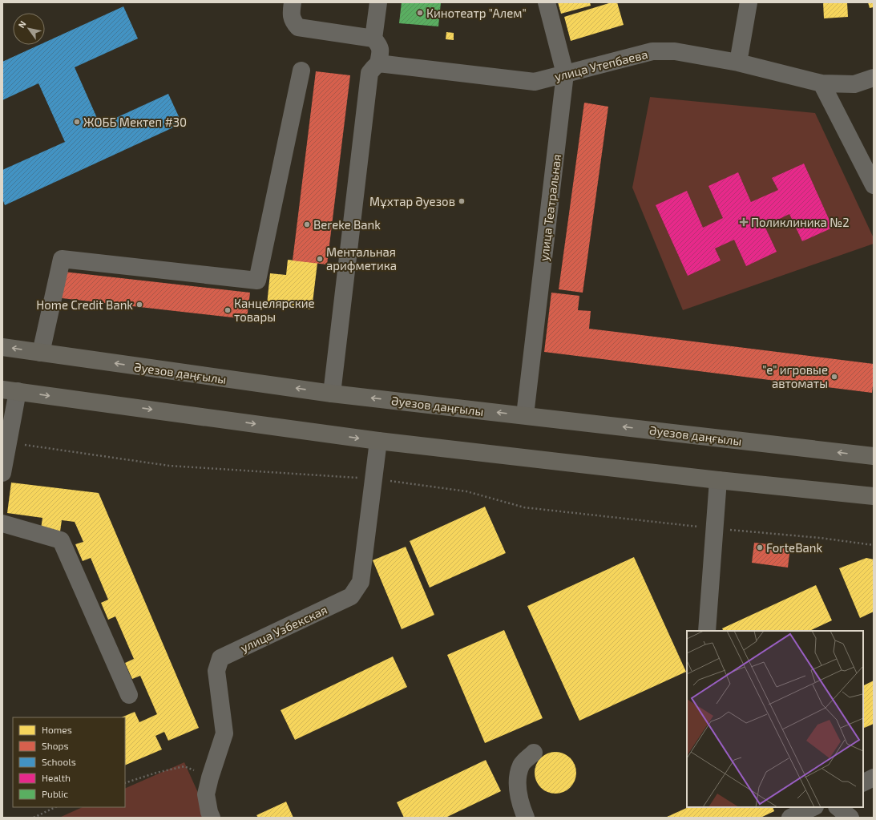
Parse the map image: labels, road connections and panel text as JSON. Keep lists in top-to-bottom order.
{
  "streets": {
    "main road": ["Әуезов даңғылы"],
    "street": ["улица Утепбаева", "улица Театральная", "улица Узбекская"]
  },
  "crossings": [
    ["улица Утепбаева", "улица Театральная"],
    ["улица Театральная", "Әуезов даңғылы"]
  ],
  "places": {
    "other": [
      "Кинотеатр \"Алем\"",
      "ЖОББ Мектеп #30",
      "Мұхтар Әуезов",
      "Bereke Bank",
      "Ментальная арифметика",
      "Home Credit Bank",
      "Канцелярские товары",
      "\"е\" игровые автоматы",
      "ForteBank"
    ],
    "health": ["Поликлиника №2"]
  },
  "legend": [
    "Homes",
    "Shops",
    "Schools",
    "Health",
    "Public"
  ],
  "north": "top left"
}
